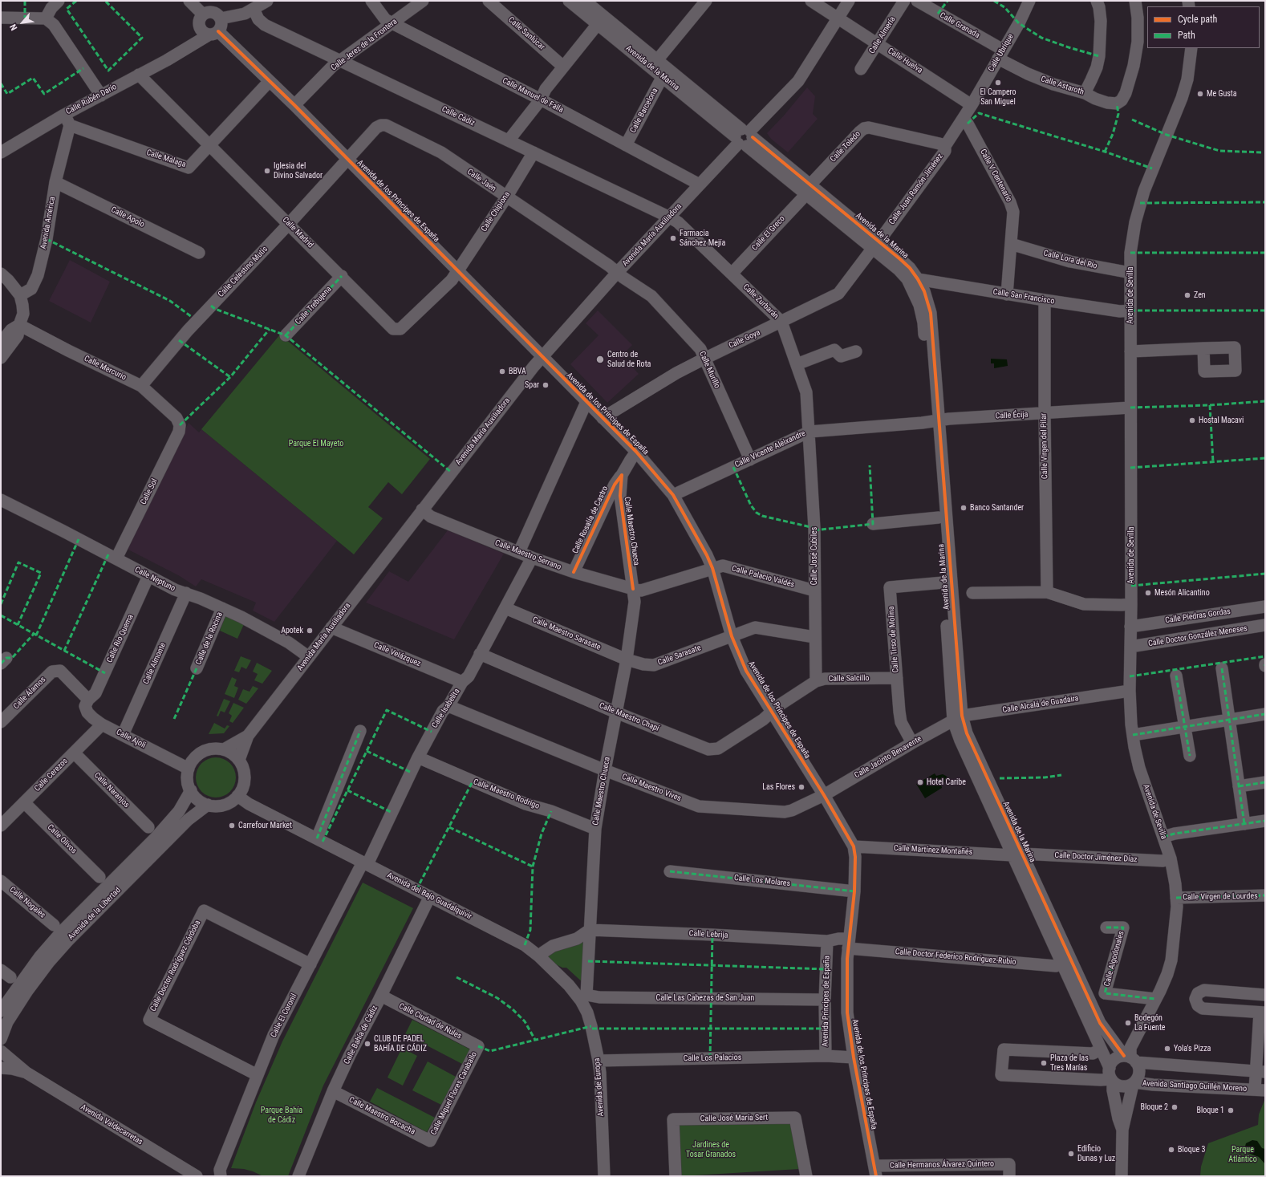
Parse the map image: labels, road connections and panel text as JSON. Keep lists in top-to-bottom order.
{
  "streets": {
    "street": [
      "Calle Granada",
      "Calle Sanlúcar",
      "Calle Almería",
      "Calle Jerez de la Frontera",
      "Calle Ubrique",
      "Calle Huelva",
      "Avenida de la Marina",
      "Calle Astaroth",
      "Calle Manuel de Falla",
      "Calle Rubén Darío",
      "Calle Barcelona",
      "Calle Cádiz",
      "Calle Toledo",
      "Calle Málaga",
      "Calle V Centenario",
      "Calle Jaén",
      "Calle Juan Ramón Jiménez",
      "Avenida de los Príncipes de España",
      "Calle Chipiona",
      "Calle Apolo",
      "Avenida América",
      "Calle Madrid",
      "Calle El Greco",
      "Avenida María Auxiliadora",
      "Calle Lora del Río",
      "Calle Celestino Mutis",
      "Avenida de Sevilla",
      "Calle San Francisco",
      "Calle Zurbarán",
      "Calle Trebujena",
      "Calle Goya",
      "Calle Mercurio",
      "Calle Murillo",
      "Calle Écija",
      "Calle Virgen del Pilar",
      "Calle Vicente Aleixandre",
      "Calle Sol",
      "Calle Rosalía de Castro",
      "Calle Maestro Chueca",
      "Calle Maestro Serrano",
      "Calle José Cubiles",
      "Calle Palacio Valdés",
      "Calle Neptuno",
      "Calle Piedras Gordas",
      "Calle Maestro Sarasate",
      "Calle Doctor González Meneses",
      "Calle Río Quema",
      "Calle de la Rocina",
      "Calle Tirso de Molina",
      "Calle Velázquez",
      "Calle Sarasate",
      "Calle Almonte",
      "Calle Salcillo",
      "Calle Álamos",
      "Calle Alcalá de Guadaira",
      "Calle Isabelita",
      "Calle Maestro Chapí",
      "Calle Ajoli",
      "Calle Jacinto Benavente",
      "Calle Cerezos",
      "Calle Maestro Vives",
      "Calle Naranjos",
      "Calle Maestro Rodrigo",
      "Calle Olivos",
      "Calle Martínez Montañés",
      "Calle Doctor Jiménez Díaz",
      "Calle Los Molares",
      "Avenida del Bajo Guadalquivir",
      "Calle Virgen de Lourdes",
      "Calle Nogales",
      "Avenida de la Libertad",
      "Calle Lebrija",
      "Calle Doctor Federico Rodríguez-Rubio",
      "Calle Algodonales",
      "Calle Doctor Rodríguez Córdoba",
      "Calle Las Cabezas de San Juan",
      "Avenida Príncipes de España",
      "Calle El Coronil",
      "Calle Ciudad de Nules",
      "Calle Bahía de Cádiz",
      "Calle Los Palacios",
      "Avenida Santiago Guillén Moreno",
      "Avenida de Europa",
      "Calle Miguel Flores Caraballo",
      "Calle Maestro Bocacha",
      "Calle José María Sert",
      "Avenida Valdecarretas",
      "Calle Hermanos Álvarez Quintero"
    ]
  },
  "crossings": [
    ["Calle Granada", "Calle Ubrique"],
    ["Calle Granada", "Calle Astaroth"],
    ["Calle Almería", "Calle Huelva"],
    ["Calle Jerez de la Frontera", "Calle Manuel de Falla"],
    ["Calle Jerez de la Frontera", "Calle Cádiz"],
    ["Calle Jerez de la Frontera", "Avenida de los Príncipes de España"],
    ["Calle Ubrique", "Calle Huelva"],
    ["Calle Ubrique", "Calle Astaroth"],
    ["Calle Ubrique", "Calle Juan Ramón Jiménez"],
    ["Calle Huelva", "Calle Juan Ramón Jiménez"],
    ["Calle Huelva", "Avenida María Auxiliadora"],
    ["Avenida de la Marina", "Calle Barcelona"],
    ["Avenida de la Marina", "Calle Toledo"],
    ["Avenida de la Marina", "Calle Juan Ramón Jiménez"],
    ["Avenida de la Marina", "Calle El Greco"],
    ["Avenida de la Marina", "Avenida María Auxiliadora"],
    ["Avenida de la Marina", "Avenida de Sevilla"],
    ["Avenida de la Marina", "Calle San Francisco"],
    ["Avenida de la Marina", "Calle Goya"],
    ["Avenida de la Marina", "Calle Écija"],
    ["Avenida de la Marina", "Calle Vicente Aleixandre"],
    ["Avenida de la Marina", "Calle Tirso de Molina"],
    ["Avenida de la Marina", "Calle Alcalá de Guadaira"],
    ["Avenida de la Marina", "Calle Jacinto Benavente"],
    ["Avenida de la Marina", "Calle Martínez Montañés"],
    ["Avenida de la Marina", "Calle Doctor Jiménez Díaz"],
    ["Avenida de la Marina", "Calle Doctor Federico Rodríguez-Rubio"],
    ["Avenida de la Marina", "Avenida Santiago Guillén Moreno"],
    ["Calle Manuel de Falla", "Calle Barcelona"],
    ["Calle Manuel de Falla", "Avenida María Auxiliadora"],
    ["Calle Rubén Darío", "Calle Cádiz"],
    ["Calle Rubén Darío", "Calle Málaga"],
    ["Calle Rubén Darío", "Avenida de los Príncipes de España"],
    ["Calle Rubén Darío", "Avenida América"],
    ["Calle Rubén Darío", "Calle Madrid"],
    ["Calle Cádiz", "Calle Chipiona"],
    ["Calle Cádiz", "Avenida María Auxiliadora"],
    ["Calle Cádiz", "Calle Zurbarán"],
    ["Calle Toledo", "Calle Juan Ramón Jiménez"],
    ["Calle Toledo", "Calle El Greco"],
    ["Calle Málaga", "Avenida de los Príncipes de España"],
    ["Calle Málaga", "Avenida América"],
    ["Calle Málaga", "Calle Madrid"],
    ["Calle V Centenario", "Calle Juan Ramón Jiménez"],
    ["Calle V Centenario", "Calle Lora del Río"],
    ["Calle V Centenario", "Calle San Francisco"],
    ["Calle Jaén", "Avenida de los Príncipes de España"],
    ["Calle Jaén", "Calle Chipiona"],
    ["Calle Jaén", "Avenida María Auxiliadora"],
    ["Calle Jaén", "Calle Celestino Mutis"],
    ["Calle Jaén", "Calle Murillo"],
    ["Calle Juan Ramón Jiménez", "Calle Goya"],
    ["Avenida de los Príncipes de España", "Calle Chipiona"],
    ["Avenida de los Príncipes de España", "Calle Madrid"],
    ["Avenida de los Príncipes de España", "Avenida María Auxiliadora"],
    ["Avenida de los Príncipes de España", "Calle Celestino Mutis"],
    ["Avenida de los Príncipes de España", "Calle Goya"],
    ["Avenida de los Príncipes de España", "Calle Vicente Aleixandre"],
    ["Avenida de los Príncipes de España", "Calle Maestro Chueca"],
    ["Avenida de los Príncipes de España", "Calle Maestro Serrano"],
    ["Avenida de los Príncipes de España", "Calle Palacio Valdés"],
    ["Avenida de los Príncipes de España", "Calle Sarasate"],
    ["Avenida de los Príncipes de España", "Calle Salcillo"],
    ["Avenida de los Príncipes de España", "Calle Maestro Chapí"],
    ["Avenida de los Príncipes de España", "Calle Jacinto Benavente"],
    ["Avenida de los Príncipes de España", "Calle Maestro Vives"],
    ["Avenida de los Príncipes de España", "Calle Martínez Montañés"],
    ["Avenida de los Príncipes de España", "Calle Los Molares"],
    ["Avenida de los Príncipes de España", "Calle Doctor Federico Rodríguez-Rubio"],
    ["Avenida de los Príncipes de España", "Avenida Príncipes de España"],
    ["Avenida de los Príncipes de España", "Calle Hermanos Álvarez Quintero"],
    ["Calle Chipiona", "Calle Madrid"],
    ["Calle Apolo", "Avenida América"],
    ["Calle Madrid", "Calle Celestino Mutis"],
    ["Calle Madrid", "Calle Trebujena"],
    ["Calle El Greco", "Calle Zurbarán"],
    ["Avenida María Auxiliadora", "Calle Zurbarán"],
    ["Avenida María Auxiliadora", "Calle Murillo"],
    ["Avenida María Auxiliadora", "Calle Maestro Serrano"],
    ["Avenida María Auxiliadora", "Calle Neptuno"],
    ["Avenida María Auxiliadora", "Calle Velázquez"],
    ["Avenida María Auxiliadora", "Calle Ajoli"],
    ["Avenida María Auxiliadora", "Avenida del Bajo Guadalquivir"],
    ["Avenida María Auxiliadora", "Avenida de la Libertad"],
    ["Calle Lora del Río", "Avenida de Sevilla"],
    ["Calle Celestino Mutis", "Calle Mercurio"],
    ["Avenida de Sevilla", "Calle San Francisco"],
    ["Avenida de Sevilla", "Calle Écija"],
    ["Avenida de Sevilla", "Calle Piedras Gordas"],
    ["Avenida de Sevilla", "Calle Doctor González Meneses"],
    ["Avenida de Sevilla", "Calle Alcalá de Guadaira"],
    ["Avenida de Sevilla", "Calle Doctor Jiménez Díaz"],
    ["Avenida de Sevilla", "Calle Virgen de Lourdes"],
    ["Avenida de Sevilla", "Calle Algodonales"],
    ["Avenida de Sevilla", "Avenida Santiago Guillén Moreno"],
    ["Calle San Francisco", "Calle Virgen del Pilar"],
    ["Calle Zurbarán", "Calle Goya"],
    ["Calle Zurbarán", "Calle Vicente Aleixandre"],
    ["Calle Zurbarán", "Calle José Cubiles"],
    ["Calle Goya", "Calle Murillo"],
    ["Calle Mercurio", "Calle Sol"],
    ["Calle Murillo", "Calle Vicente Aleixandre"],
    ["Calle Écija", "Calle Virgen del Pilar"],
    ["Calle Écija", "Calle Vicente Aleixandre"],
    ["Calle Vicente Aleixandre", "Calle José Cubiles"],
    ["Calle Sol", "Calle Neptuno"],
    ["Calle Rosalía de Castro", "Calle Maestro Chueca"],
    ["Calle Rosalía de Castro", "Calle Maestro Serrano"],
    ["Calle Maestro Chueca", "Calle Maestro Serrano"],
    ["Calle Maestro Chueca", "Calle Maestro Sarasate"],
    ["Calle Maestro Chueca", "Calle Sarasate"],
    ["Calle Maestro Chueca", "Calle Maestro Chapí"],
    ["Calle Maestro Chueca", "Calle Maestro Vives"],
    ["Calle Maestro Chueca", "Calle Maestro Rodrigo"],
    ["Calle Maestro Chueca", "Avenida del Bajo Guadalquivir"],
    ["Calle Maestro Chueca", "Calle Lebrija"],
    ["Calle Maestro Chueca", "Calle Las Cabezas de San Juan"],
    ["Calle Maestro Chueca", "Avenida de Europa"],
    ["Calle Maestro Serrano", "Calle Palacio Valdés"],
    ["Calle Maestro Serrano", "Calle Isabelita"],
    ["Calle José Cubiles", "Calle Palacio Valdés"],
    ["Calle José Cubiles", "Calle Sarasate"],
    ["Calle José Cubiles", "Calle Salcillo"],
    ["Calle Neptuno", "Calle Río Quema"],
    ["Calle Neptuno", "Calle de la Rocina"],
    ["Calle Neptuno", "Calle Almonte"],
    ["Calle Maestro Sarasate", "Calle Sarasate"],
    ["Calle Maestro Sarasate", "Calle Isabelita"],
    ["Calle Río Quema", "Calle Álamos"],
    ["Calle Río Quema", "Calle Ajoli"],
    ["Calle Tirso de Molina", "Calle Salcillo"],
    ["Calle Tirso de Molina", "Calle Jacinto Benavente"],
    ["Calle Velázquez", "Calle Isabelita"],
    ["Calle Almonte", "Calle Ajoli"],
    ["Calle Salcillo", "Calle Maestro Chapí"],
    ["Calle Álamos", "Calle Ajoli"],
    ["Calle Alcalá de Guadaira", "Calle Jacinto Benavente"],
    ["Calle Isabelita", "Calle Maestro Chapí"],
    ["Calle Isabelita", "Calle Maestro Vives"],
    ["Calle Isabelita", "Calle Maestro Rodrigo"],
    ["Calle Isabelita", "Avenida del Bajo Guadalquivir"],
    ["Calle Isabelita", "Calle El Coronil"],
    ["Calle Ajoli", "Calle Cerezos"],
    ["Calle Ajoli", "Avenida del Bajo Guadalquivir"],
    ["Calle Ajoli", "Avenida de la Libertad"],
    ["Calle Jacinto Benavente", "Calle Maestro Vives"],
    ["Calle Cerezos", "Calle Naranjos"],
    ["Calle Cerezos", "Calle Olivos"],
    ["Calle Martínez Montañés", "Calle Doctor Jiménez Díaz"],
    ["Avenida del Bajo Guadalquivir", "Avenida de la Libertad"],
    ["Avenida del Bajo Guadalquivir", "Calle Las Cabezas de San Juan"],
    ["Avenida del Bajo Guadalquivir", "Calle El Coronil"],
    ["Avenida del Bajo Guadalquivir", "Calle Bahía de Cádiz"],
    ["Avenida del Bajo Guadalquivir", "Avenida de Europa"],
    ["Calle Lebrija", "Avenida Príncipes de España"],
    ["Calle Doctor Rodríguez Córdoba", "Calle El Coronil"],
    ["Calle Las Cabezas de San Juan", "Avenida Príncipes de España"],
    ["Calle Las Cabezas de San Juan", "Avenida de Europa"],
    ["Avenida Príncipes de España", "Calle Los Palacios"],
    ["Calle Ciudad de Nules", "Calle Bahía de Cádiz"],
    ["Calle Ciudad de Nules", "Calle Miguel Flores Caraballo"],
    ["Calle Bahía de Cádiz", "Calle Maestro Bocacha"],
    ["Calle Los Palacios", "Avenida de Europa"],
    ["Calle Miguel Flores Caraballo", "Calle Maestro Bocacha"]
  ],
  "parks": [
    "Parque El Mayeto",
    "Parque Bahía de Cádiz",
    "Jardines de Tosar Granados",
    "Parque Atlántico"
  ],
  "places": [
    "El Campero San Miguel",
    "Me Gusta",
    "Iglesia del Divino Salvador",
    "Farmacia Sánchez Mejía",
    "Zen",
    "Centro de Salud de Rota",
    "BBVA",
    "Spar",
    "Hostal Macavi",
    "Banco Santander",
    "Mesón Alicantino",
    "Apotek",
    "Hotel Caribe",
    "Las Flores",
    "Carrefour Market",
    "Bodegón La Fuente",
    "CLUB DE PADEL BAHÍA DE CÁDIZ",
    "Yola's Pizza",
    "Plaza de las Tres Marías",
    "Bloque 2",
    "Bloque 1",
    "Bloque 3",
    "Edificio Dunas y Luz"
  ],
  "legend": ["Cycle path", "Path"],
  "north": "bottom left"
}
